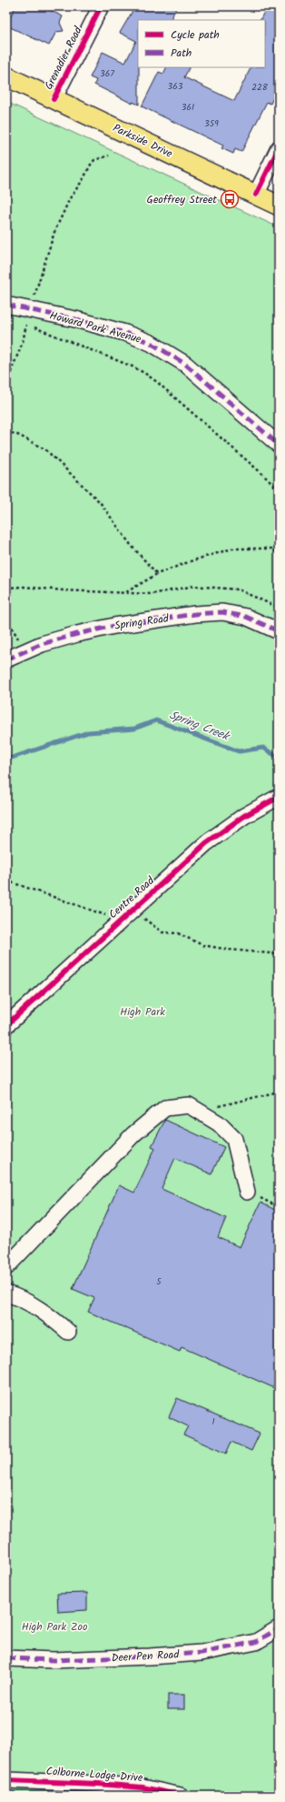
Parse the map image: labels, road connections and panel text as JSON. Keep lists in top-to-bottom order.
{
  "streets": {
    "main road": ["Parkside Drive"],
    "street": [
      "Grenadier Road",
      "Howard Park Avenue",
      "Spring Road",
      "Centre Road",
      "Deer Pen Road",
      "Colborne Lodge Drive"
    ]
  },
  "crossings": [
    ["Grenadier Road", "Parkside Drive"]
  ],
  "water": ["Spring Creek"],
  "parks": ["High Park", "High Park Zoo"],
  "places": {
    "bus stop": ["Geoffrey Street"]
  },
  "house_numbers": [
    "367",
    "363",
    "228",
    "361",
    "359",
    "5",
    "1"
  ],
  "legend": ["Cycle path", "Path"]
}
